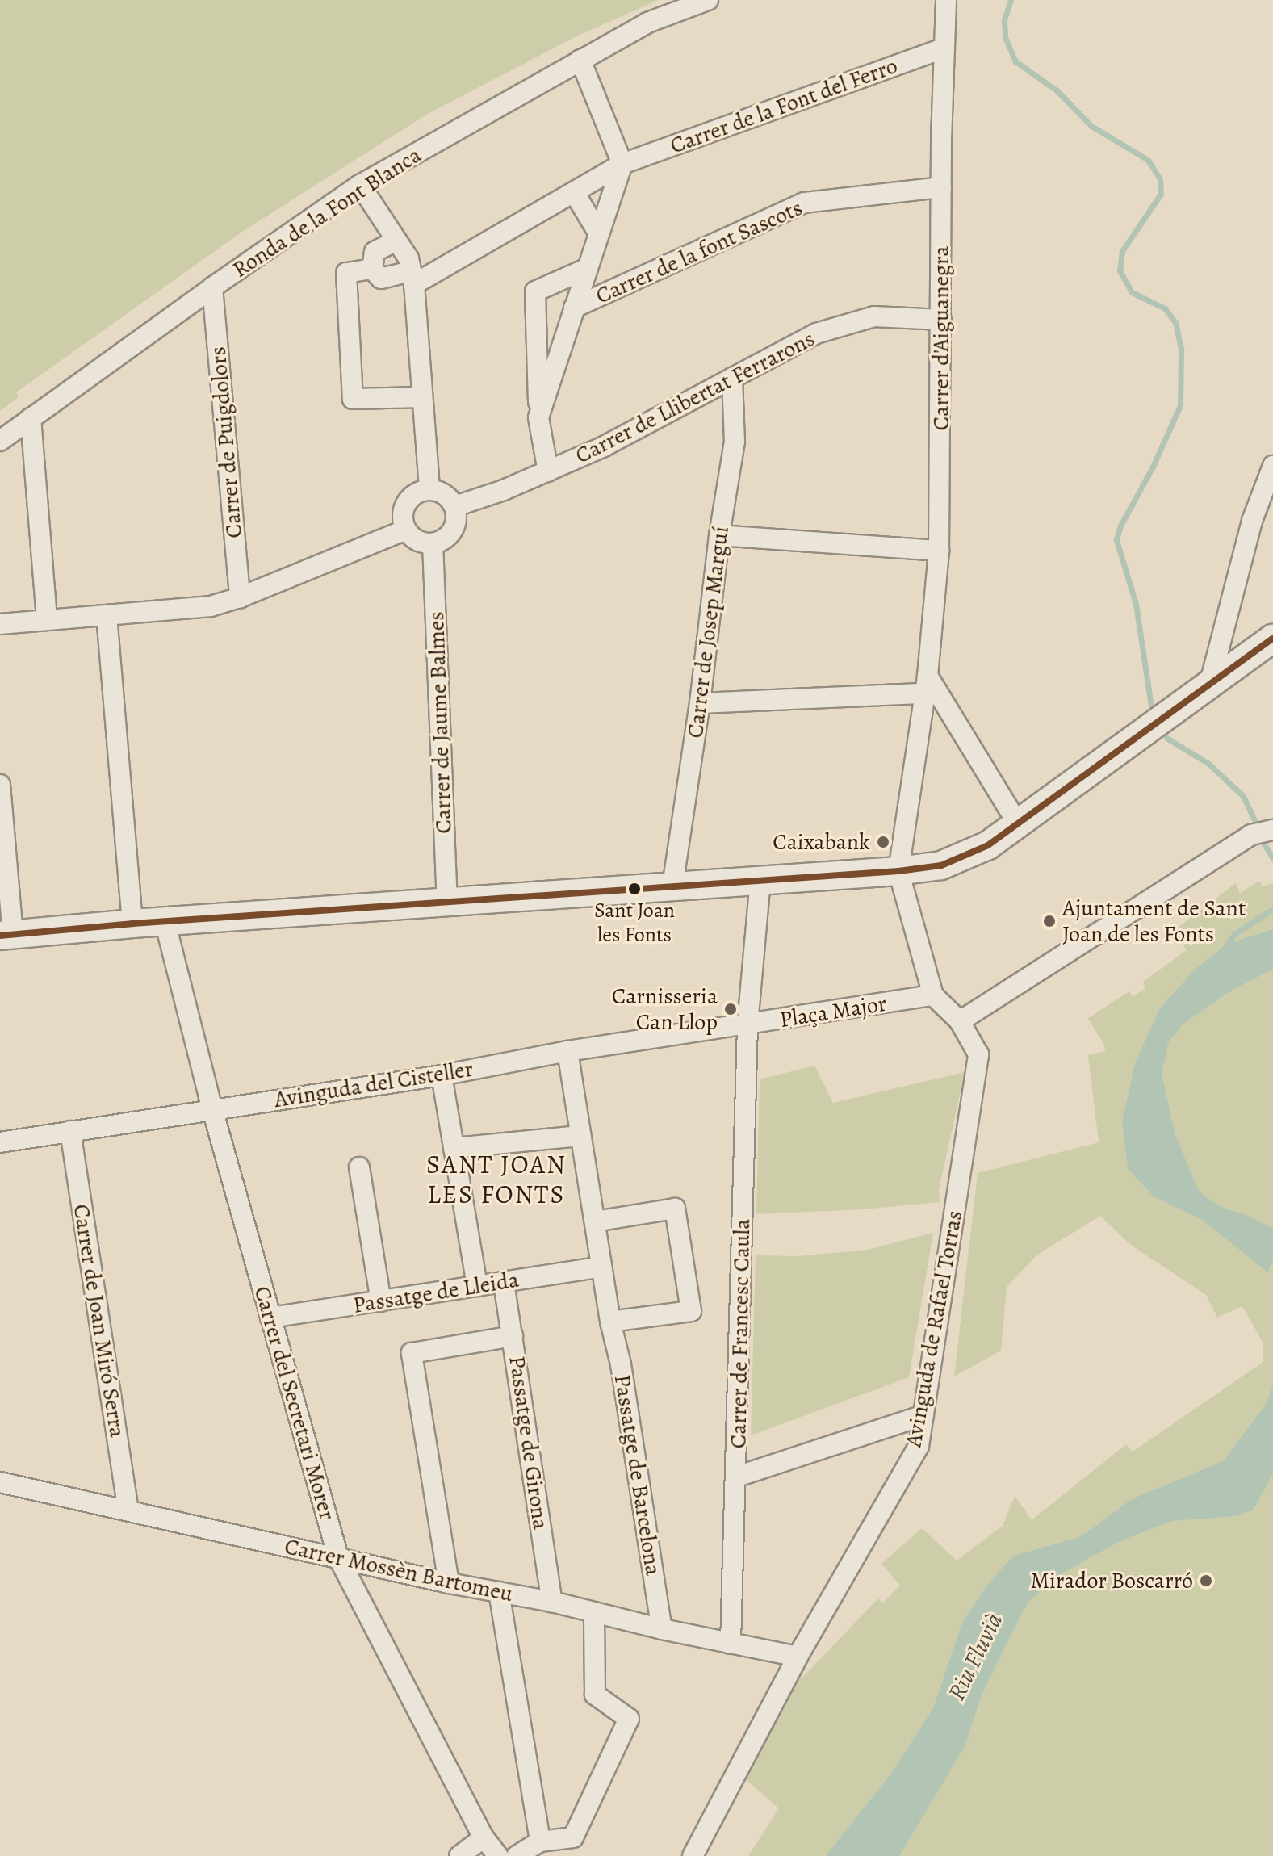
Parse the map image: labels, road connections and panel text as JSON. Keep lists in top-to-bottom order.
{
  "streets": {
    "street": [
      "Carrer de la Font del Ferro",
      "Ronda de la Font Blanca",
      "Carrer de la font Sascots",
      "Carrer d'Aiguanegra",
      "Carrer de Llibertat Ferrarons",
      "Carrer de Puigdolors",
      "Carrer de Josep Marguí",
      "Carrer de Jaume Balmes",
      "Plaça Major",
      "Avinguda del Cisteller",
      "Passatge de Lleida",
      "Carrer de Joan Miró Serra",
      "Avinguda de Rafael Torras",
      "Carrer de Francesc Caula",
      "Carrer del Secretari Morer",
      "Passatge de Girona",
      "Passatge de Barcelona",
      "Carrer Mossèn Bartomeu"
    ]
  },
  "crossings": [
    ["Carrer de la Font del Ferro", "Carrer d'Aiguanegra"],
    ["Ronda de la Font Blanca", "Carrer de Puigdolors"],
    ["Carrer de la font Sascots", "Carrer d'Aiguanegra"],
    ["Carrer d'Aiguanegra", "Carrer de Llibertat Ferrarons"],
    ["Carrer de Llibertat Ferrarons", "Carrer de Josep Marguí"],
    ["Carrer de Llibertat Ferrarons", "Carrer de Jaume Balmes"],
    ["Plaça Major", "Avinguda del Cisteller"],
    ["Plaça Major", "Avinguda de Rafael Torras"],
    ["Plaça Major", "Carrer de Francesc Caula"],
    ["Avinguda del Cisteller", "Carrer de Joan Miró Serra"],
    ["Avinguda del Cisteller", "Carrer de Francesc Caula"],
    ["Avinguda del Cisteller", "Carrer del Secretari Morer"],
    ["Passatge de Lleida", "Carrer del Secretari Morer"],
    ["Passatge de Lleida", "Passatge de Girona"],
    ["Passatge de Lleida", "Passatge de Barcelona"],
    ["Carrer de Joan Miró Serra", "Carrer Mossèn Bartomeu"],
    ["Avinguda de Rafael Torras", "Carrer Mossèn Bartomeu"],
    ["Carrer de Francesc Caula", "Carrer Mossèn Bartomeu"],
    ["Carrer del Secretari Morer", "Carrer Mossèn Bartomeu"],
    ["Passatge de Girona", "Carrer Mossèn Bartomeu"],
    ["Passatge de Barcelona", "Carrer Mossèn Bartomeu"]
  ],
  "districts": ["SANT JOAN LES FONTS"],
  "water": ["Riu Fluvià"],
  "places": [
    "Caixabank",
    "Sant Joan les Fonts",
    "Ajuntament de Sant Joan de les Fonts",
    "Carnisseria Can Llop",
    "Mirador Boscarró"
  ]
}
